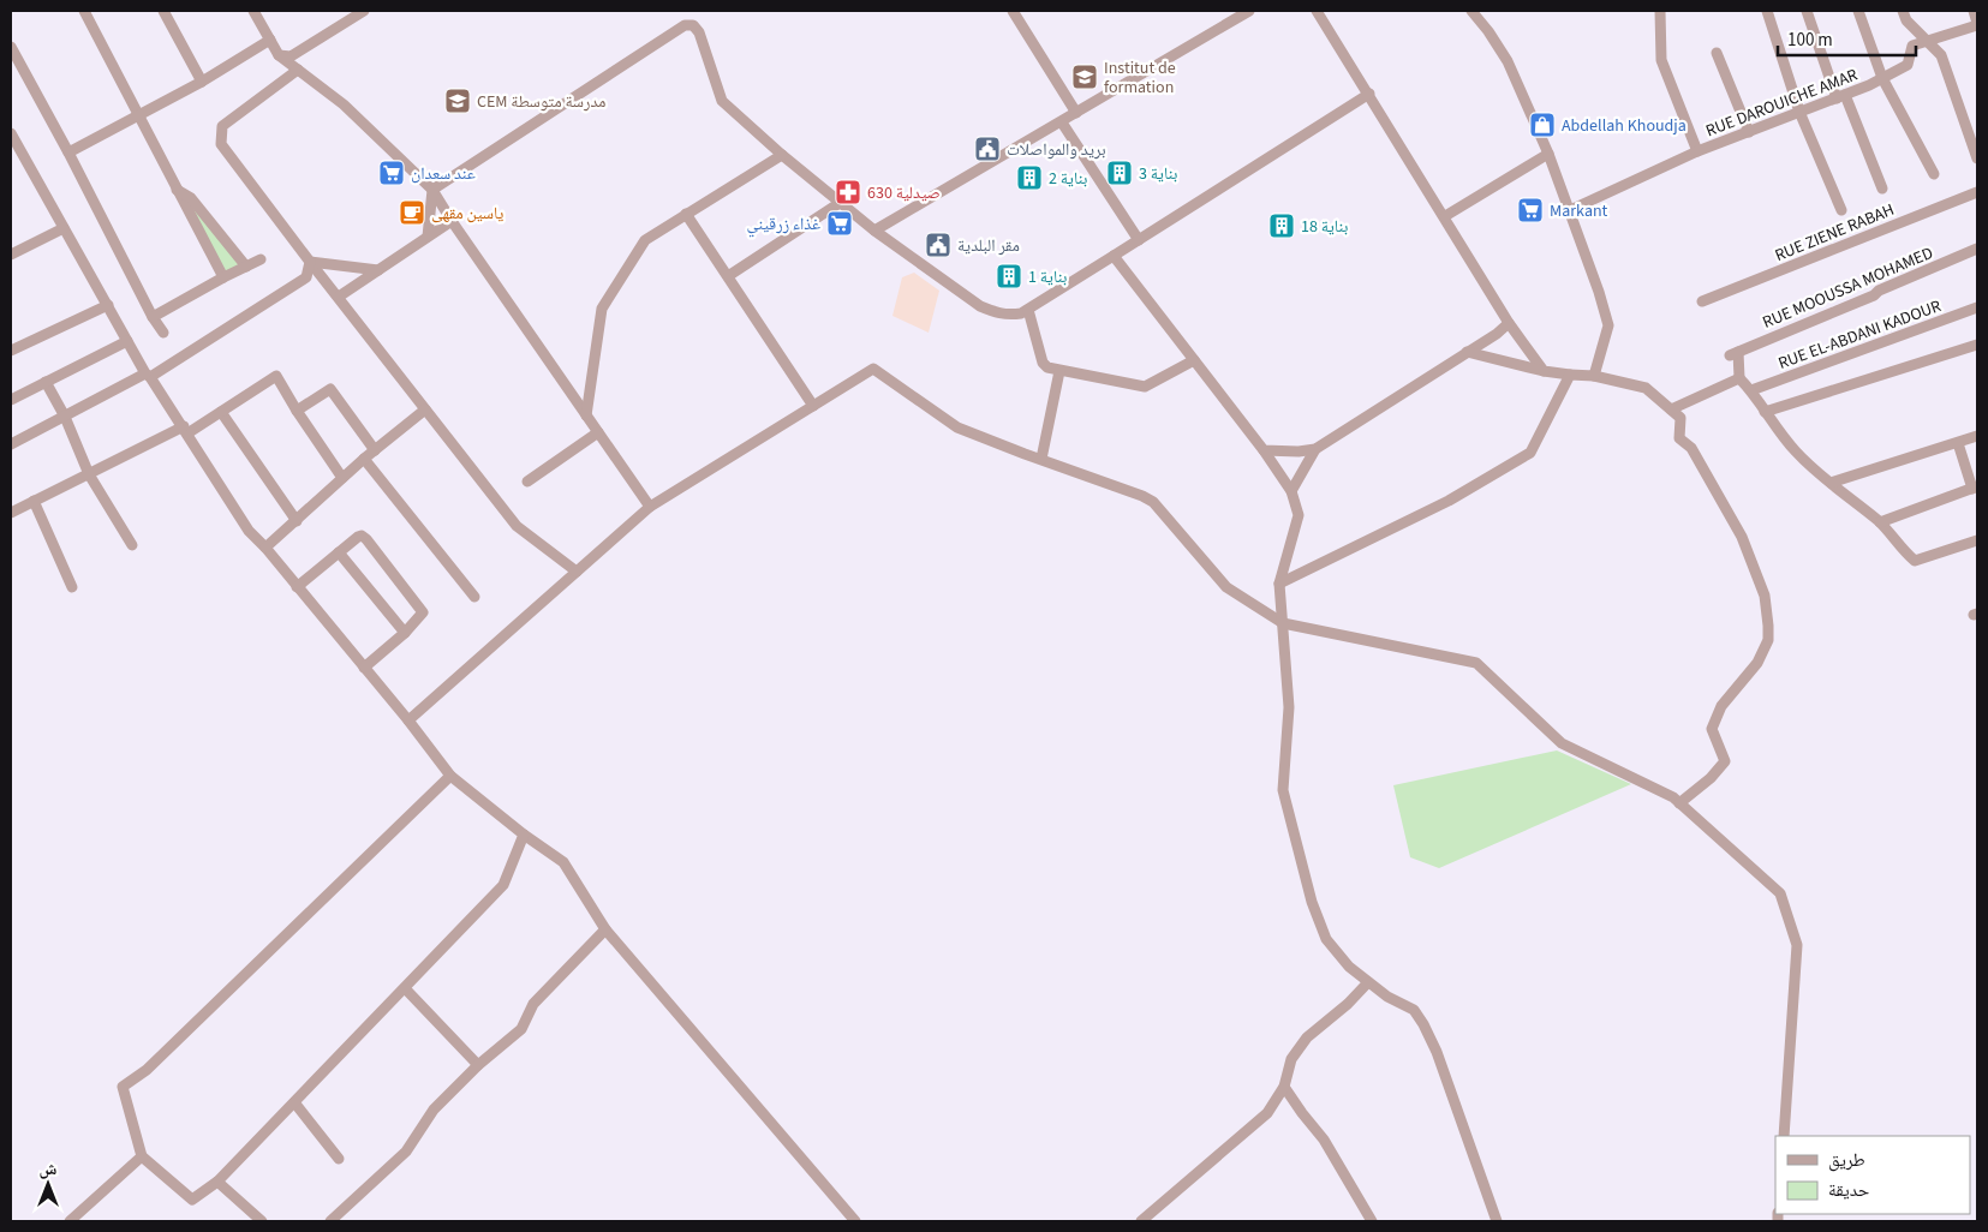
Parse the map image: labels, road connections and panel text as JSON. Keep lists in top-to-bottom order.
{
  "streets": {
    "street": [
      "RUE DAROUICHE AMAR",
      "RUE ZIENE RABAH",
      "RUE MOOUSSA MOHAMED",
      "RUE EL-ABDANI KADOUR"
    ]
  },
  "places": {
    "school or university": ["Institut de formation", "CEM مدرسة متوسطة"],
    "shop": ["Abdellah Khoudja"],
    "public building": ["بريد والمواصلات", "مقر البلدية"],
    "supermarket": ["عند سعدان", "Markant", "غذاء زرقيني"],
    "building": [
      "بناية 3",
      "بناية 2",
      "بناية 18",
      "بناية 1"
    ],
    "pharmacy": ["صيدلية 630"],
    "cafe": ["ياسين مقهى"]
  },
  "legend": ["طريق", "حديقة"],
  "scale_bar": "100 m",
  "north": "top"
}
